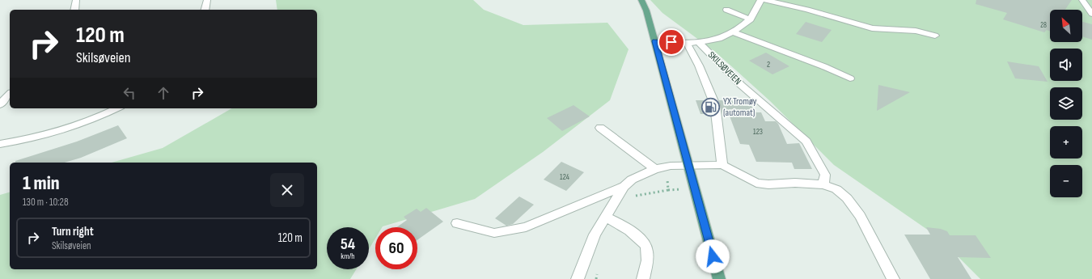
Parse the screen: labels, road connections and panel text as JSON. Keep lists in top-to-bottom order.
{
  "streets": {
    "street": ["SKILSØVEIEN"]
  },
  "places": {
    "fuel station": ["YX Tromøy (automat)"]
  },
  "house_numbers": [
    "28",
    "2",
    "123",
    "124"
  ],
  "north": "top left",
  "page": {
    "map_buttons": ["+", "−"],
    "turn": ["120 m", "Skilsøveien"],
    "heading": ["1 min", "130 m · 10:28"],
    "list": [
      {
        "name": "Turn right",
        "note": "Skilsøveien",
        "value": "120 m"
      }
    ],
    "speed": "54 km/h",
    "limit": "60"
  }
}
